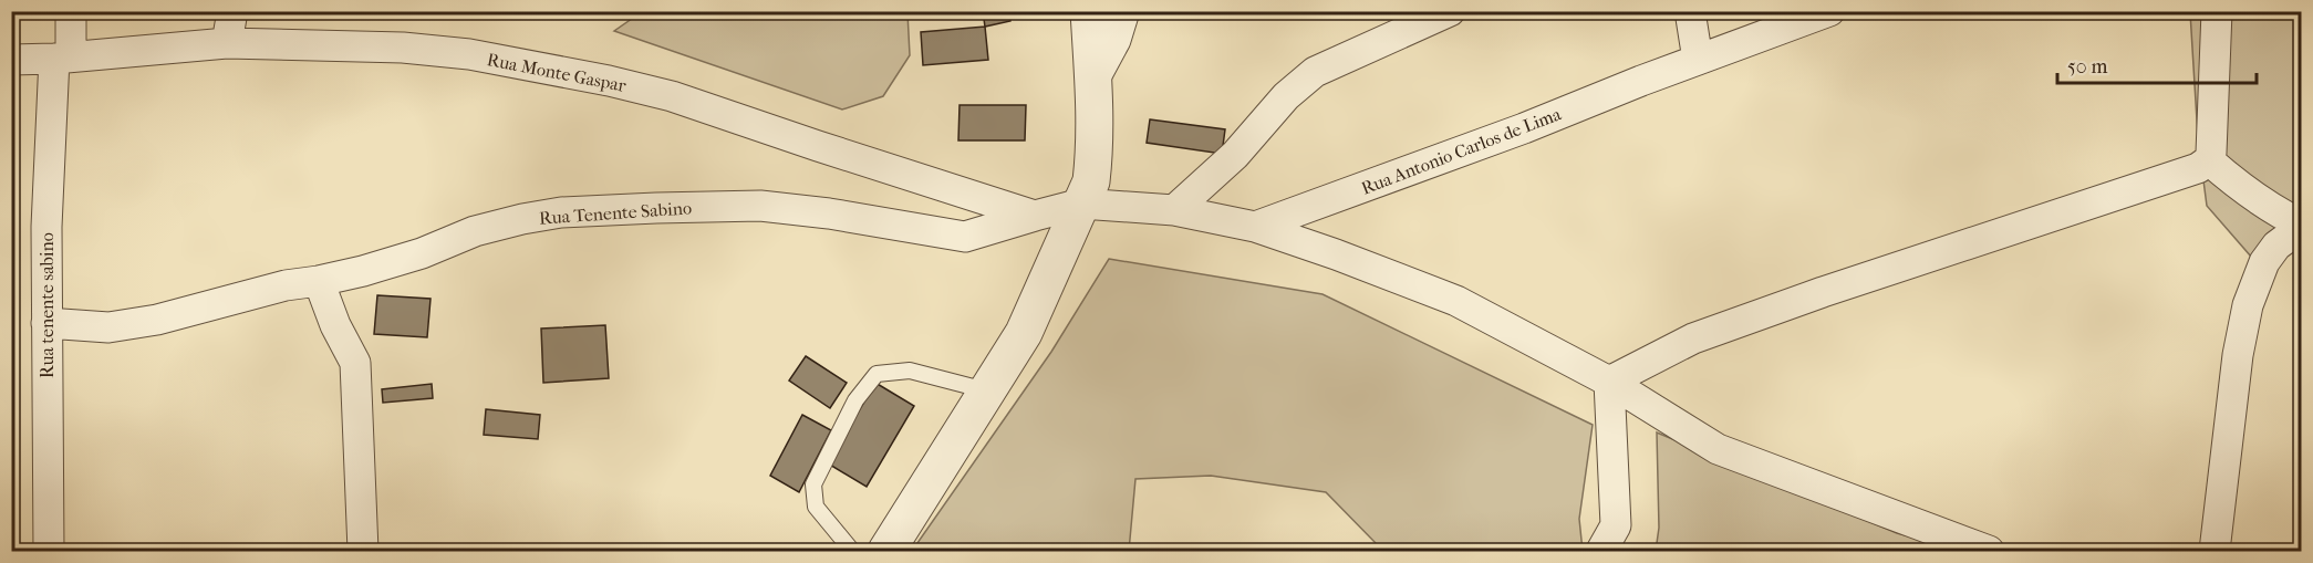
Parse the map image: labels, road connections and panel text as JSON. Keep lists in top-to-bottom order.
{
  "streets": {
    "street": [
      "Rua Monte Gaspar",
      "Rua Antonio Carlos de Lima",
      "Rua Tenente Sabino",
      "Rua tenente sabino"
    ]
  },
  "crossings": [
    ["Rua Monte Gaspar", "Rua Tenente Sabino"],
    ["Rua Monte Gaspar", "Rua tenente sabino"],
    ["Rua Tenente Sabino", "Rua tenente sabino"]
  ],
  "scale_bar": "50 m"
}
